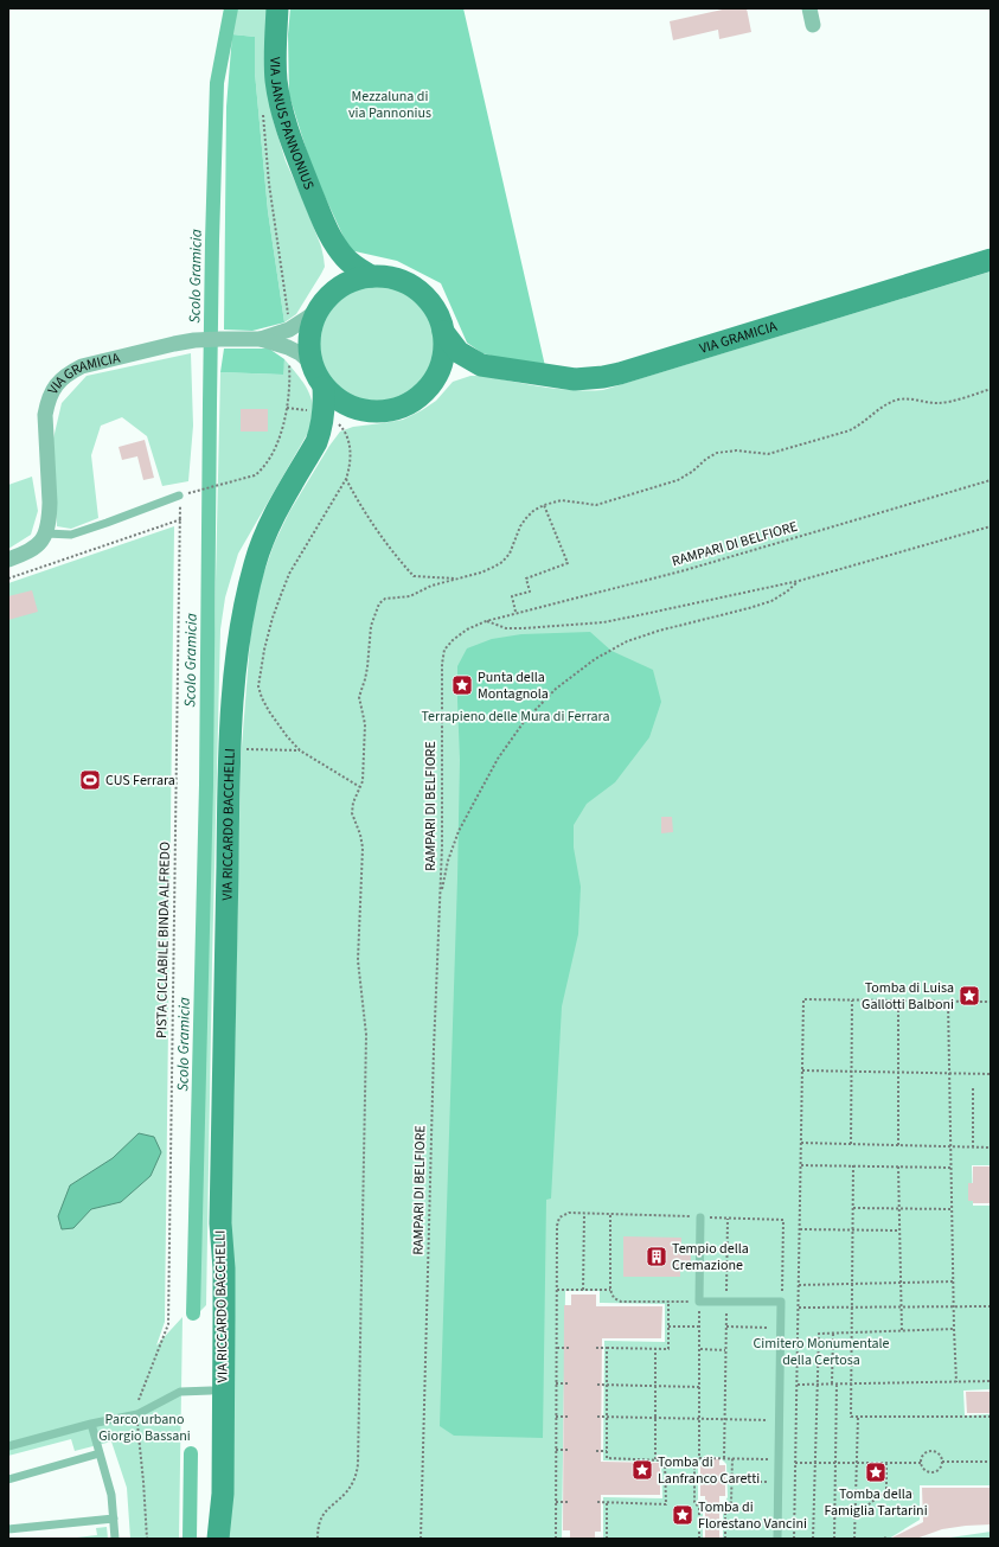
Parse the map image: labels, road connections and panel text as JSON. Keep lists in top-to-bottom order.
{
  "streets": {
    "main road": ["VIA JANUS PANNONIUS", "VIA GRAMICIA", "VIA RICCARDO BACCHELLI"],
    "path": ["RAMPARI DI BELFIORE", "PISTA CICLABILE BINDA ALFREDO"]
  },
  "crossings": [
    ["VIA JANUS PANNONIUS", "VIA GRAMICIA"],
    ["VIA JANUS PANNONIUS", "VIA RICCARDO BACCHELLI"],
    ["VIA GRAMICIA", "VIA RICCARDO BACCHELLI"],
    ["VIA RICCARDO BACCHELLI", "PISTA CICLABILE BINDA ALFREDO"]
  ],
  "water": ["Scolo Gramicia"],
  "parks": [
    "Mezzaluna di via Pannonius",
    "Terrapieno delle Mura di Ferrara",
    "Cimitero Monumentale della Certosa",
    "Parco urbano Giorgio Bassani"
  ],
  "places": {
    "place": [
      "Punta della Montagnola",
      "Tomba di Luisa Gallotti Balboni",
      "Tomba di Lanfranco Caretti",
      "Tomba della Famiglia Tartarini",
      "Tomba di Florestano Vancini"
    ],
    "sports": ["CUS Ferrara"],
    "building": ["Tempio della Cremazione"]
  }
}
